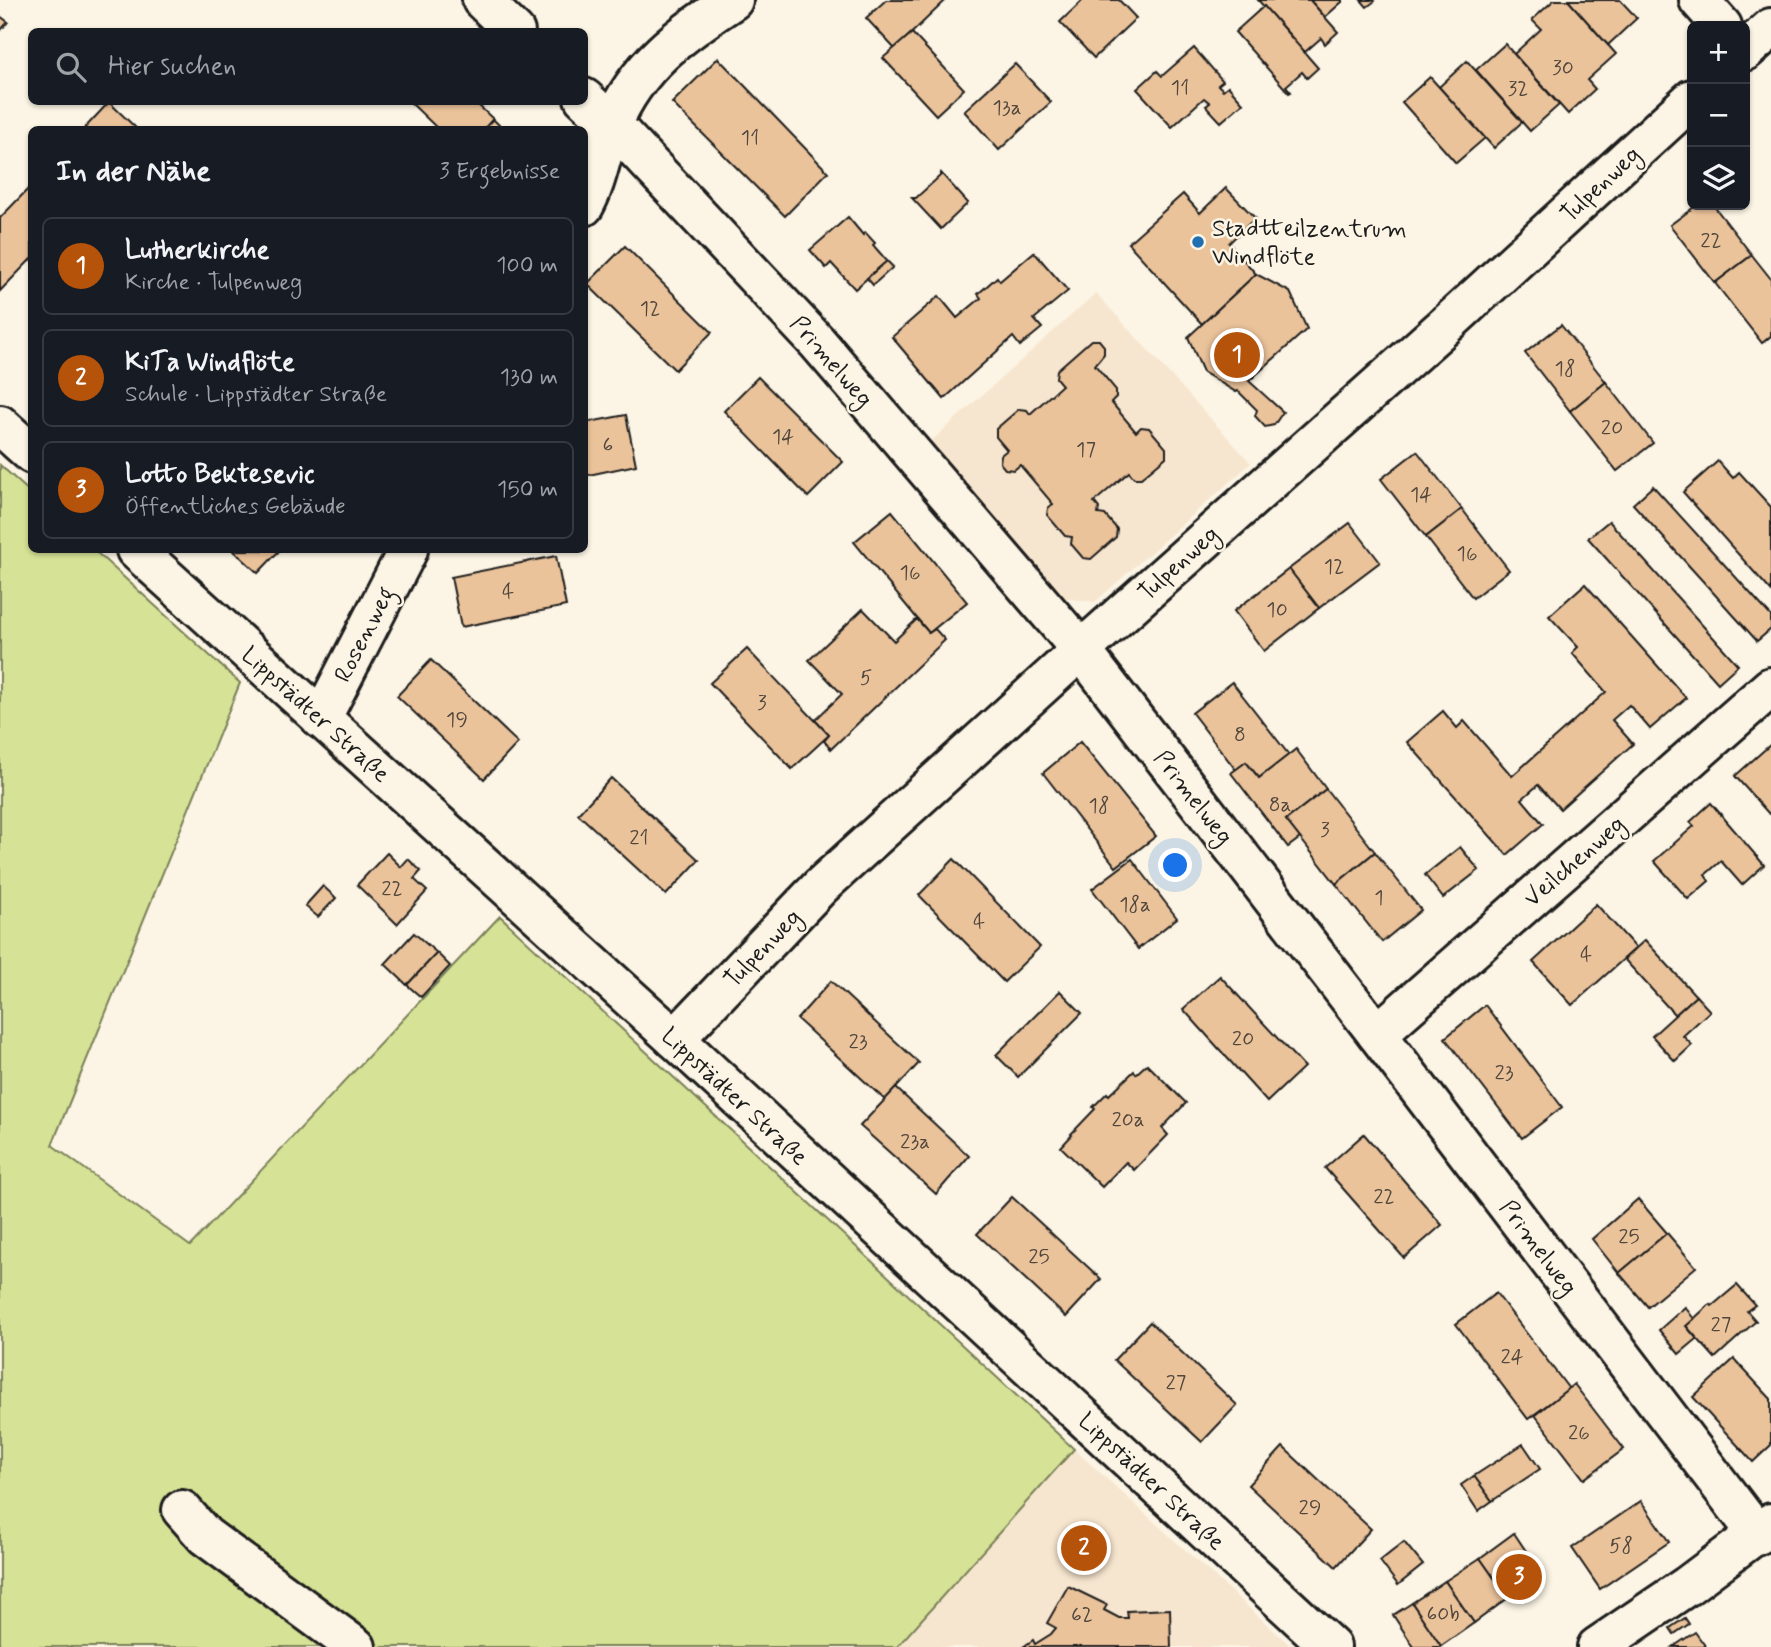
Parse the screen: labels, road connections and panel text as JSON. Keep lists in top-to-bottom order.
{
  "streets": {
    "street": [
      "Tulpenweg",
      "Primelweg",
      "Rosenweg",
      "Lippstädter Straße",
      "Veilchenweg"
    ]
  },
  "crossings": [
    ["Tulpenweg", "Primelweg"],
    ["Tulpenweg", "Lippstädter Straße"],
    ["Primelweg", "Veilchenweg"],
    ["Rosenweg", "Lippstädter Straße"]
  ],
  "places": ["Stadtteilzentrum Windflöte"],
  "house_numbers": [
    "30",
    "11",
    "32",
    "13a",
    "11",
    "22",
    "12",
    "18",
    "20",
    "14",
    "6",
    "17",
    "14",
    "16",
    "12",
    "16",
    "4",
    "10",
    "5",
    "3",
    "19",
    "8",
    "8a",
    "18",
    "3",
    "21",
    "22",
    "1",
    "18a",
    "4",
    "4",
    "20",
    "23",
    "23",
    "20a",
    "23a",
    "22",
    "25",
    "25",
    "27",
    "24",
    "27",
    "26",
    "29",
    "58",
    "60b",
    "62"
  ],
  "page": {
    "map_buttons": ["+", "−"],
    "search": "Hier suchen",
    "heading": ["In der Nähe", "3 Ergebnisse"],
    "list": [
      {
        "mark": "1",
        "name": "Lutherkirche",
        "note": "Kirche · Tulpenweg",
        "value": "100 m"
      },
      {
        "mark": "2",
        "name": "KiTa Windflöte",
        "note": "Schule · Lippstädter Straße",
        "value": "130 m"
      },
      {
        "mark": "3",
        "name": "Lotto Bektesevic",
        "note": "Öffentliches Gebäude",
        "value": "150 m"
      }
    ],
    "pins": ["1", "2", "3"]
  }
}
